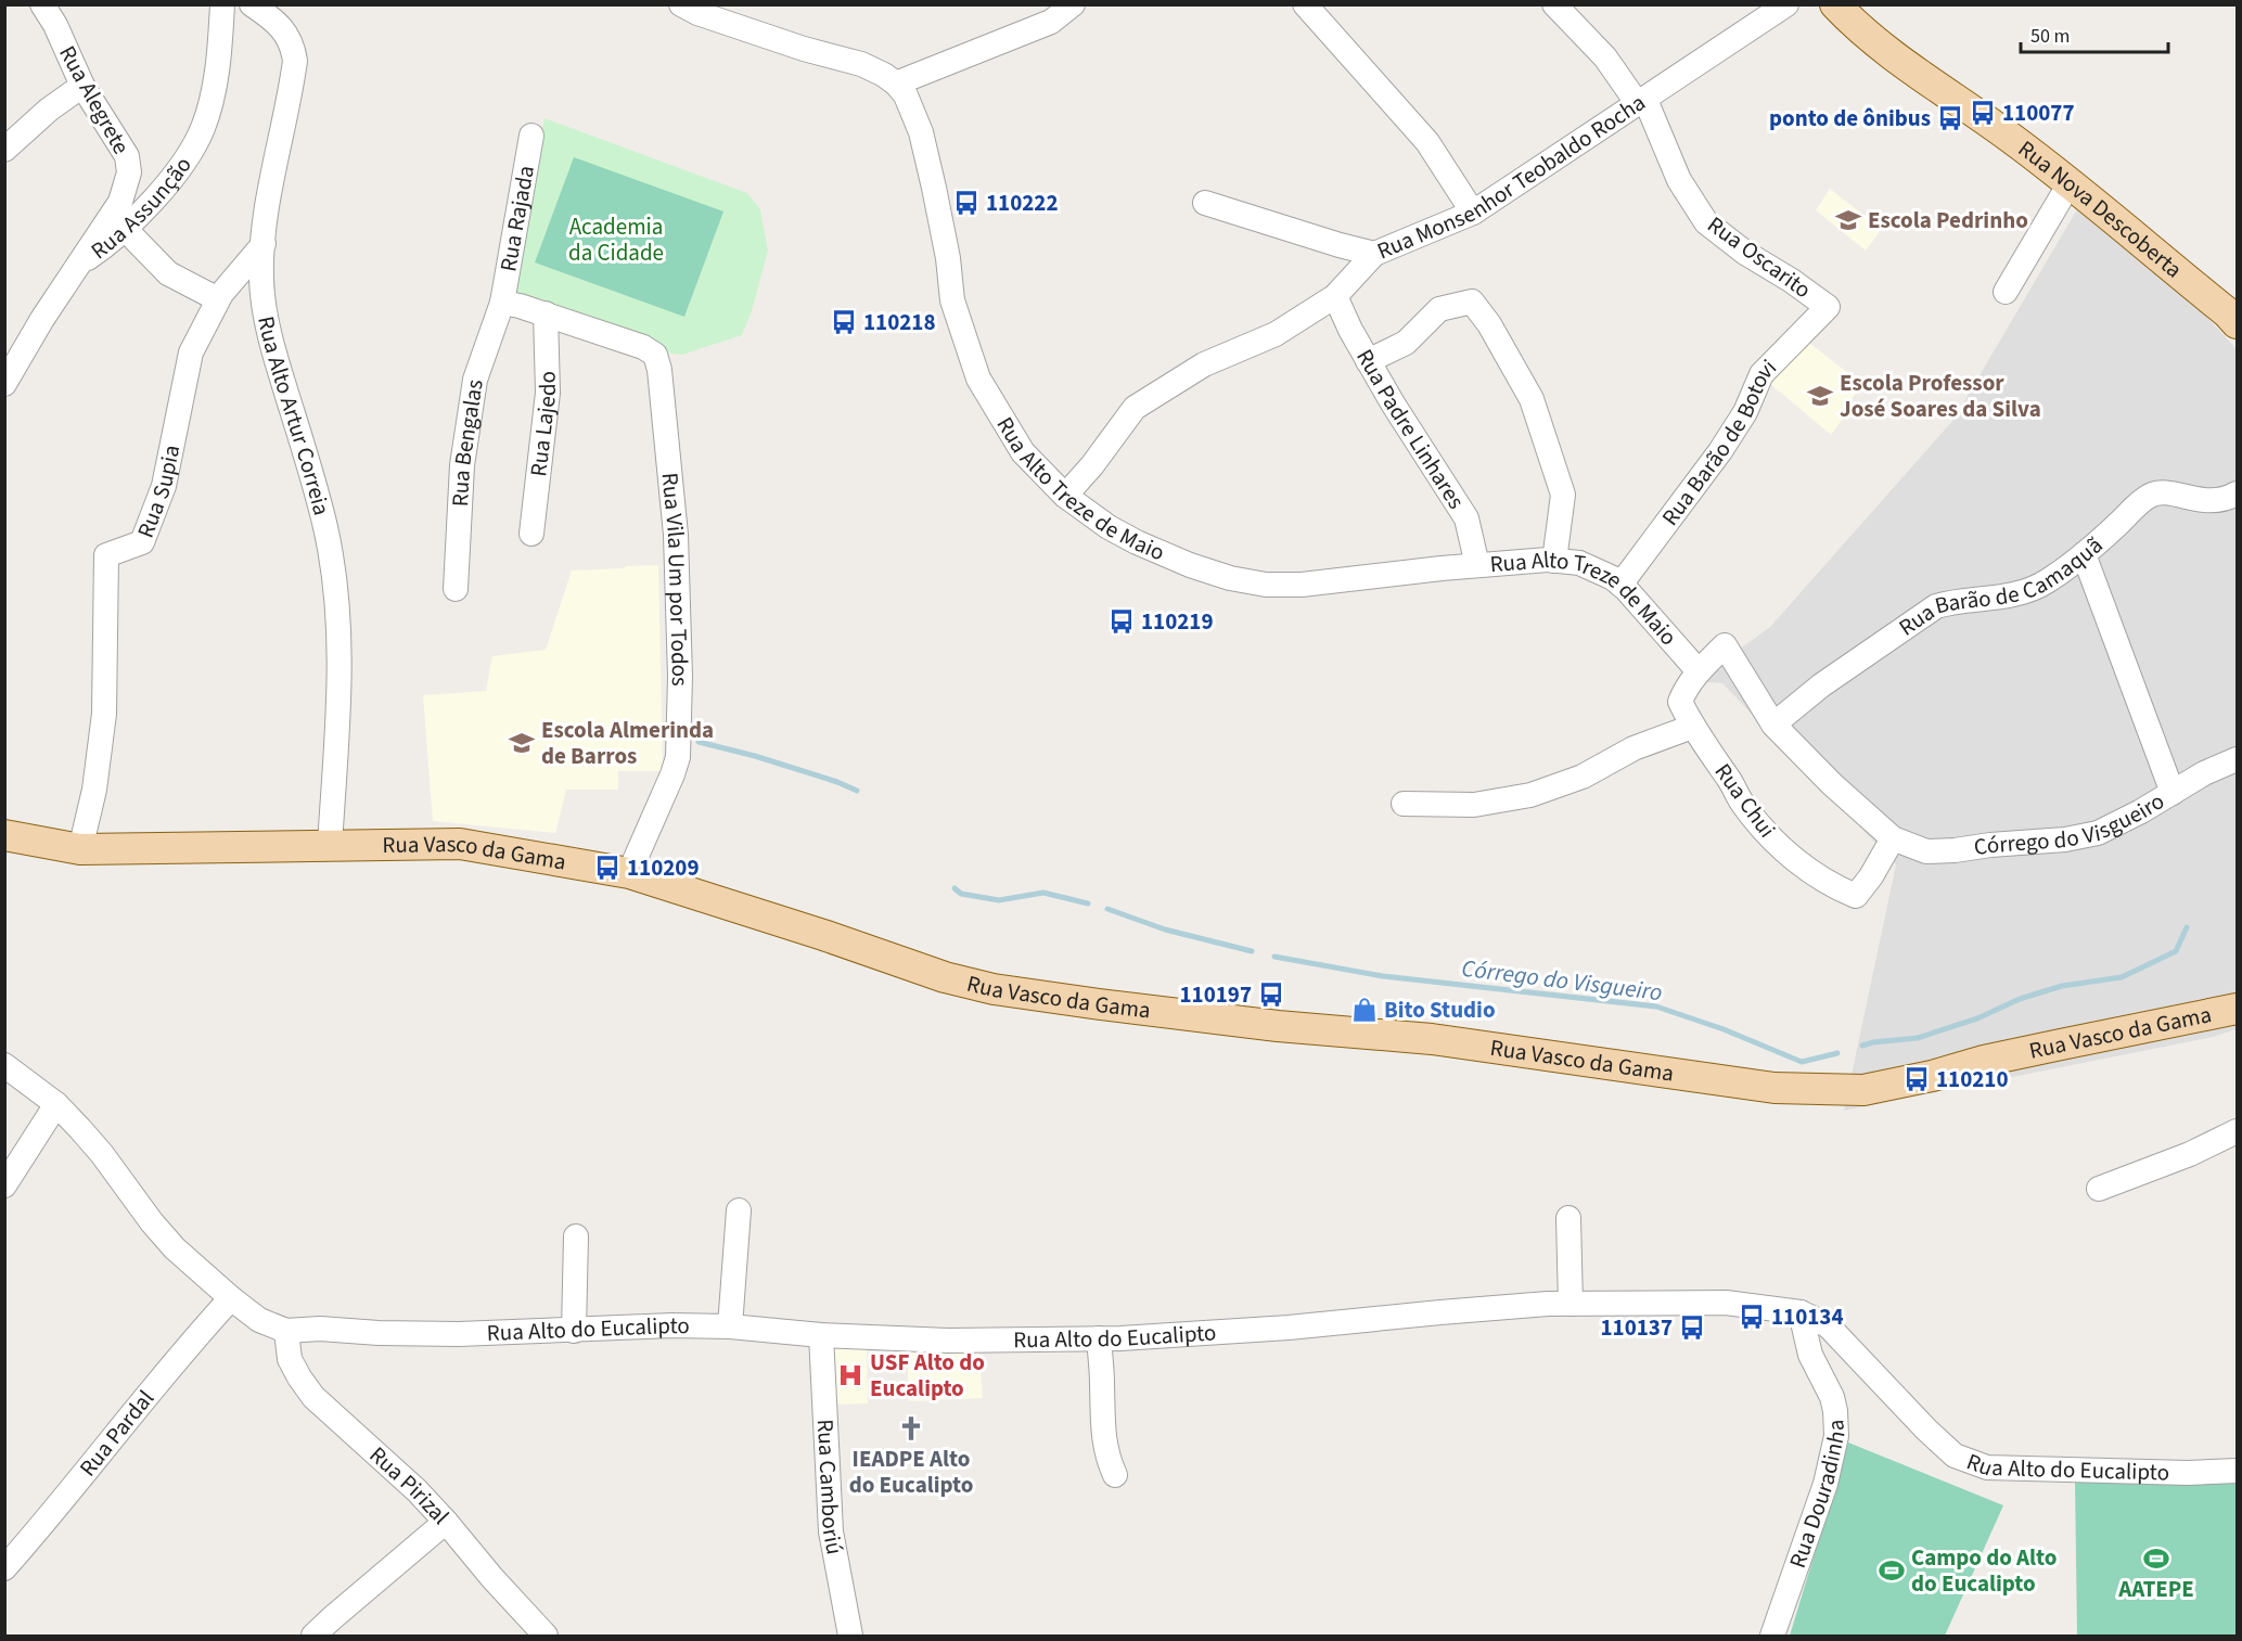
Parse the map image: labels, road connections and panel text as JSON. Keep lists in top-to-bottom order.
{
  "streets": {
    "main road": ["Rua Nova Descoberta", "Rua Vasco da Gama"],
    "street": [
      "Rua Alegrete",
      "Rua Monsenhor Teobaldo Rocha",
      "Rua Assunção",
      "Rua Rajada",
      "Rua Oscarito",
      "Rua Alto Artur Correia",
      "Rua Lajedo",
      "Rua Padre Linhares",
      "Rua Barão de Botovi",
      "Rua Bengalas",
      "Rua Alto Treze de Maio",
      "Rua Supia",
      "Rua Vila Um por Todos",
      "Rua Barão de Camaquã",
      "Rua Chui",
      "Córrego do Visgueiro",
      "Rua Alto do Eucalipto",
      "Rua Pardal",
      "Rua Pirizal",
      "Rua Camboriú",
      "Rua Douradinha"
    ]
  },
  "crossings": [
    ["Rua Alegrete", "Rua Assunção"],
    ["Rua Monsenhor Teobaldo Rocha", "Rua Oscarito"],
    ["Rua Monsenhor Teobaldo Rocha", "Rua Padre Linhares"],
    ["Rua Monsenhor Teobaldo Rocha", "Rua Alto Treze de Maio"],
    ["Rua Rajada", "Rua Bengalas"],
    ["Rua Oscarito", "Rua Barão de Botovi"],
    ["Rua Alto Artur Correia", "Rua Supia"],
    ["Rua Alto Artur Correia", "Rua Vasco da Gama"],
    ["Rua Lajedo", "Rua Vila Um por Todos"],
    ["Rua Padre Linhares", "Rua Alto Treze de Maio"],
    ["Rua Barão de Botovi", "Rua Alto Treze de Maio"],
    ["Rua Alto Treze de Maio", "Rua Chui"],
    ["Rua Supia", "Rua Vasco da Gama"],
    ["Rua Vila Um por Todos", "Rua Vasco da Gama"],
    ["Rua Chui", "Córrego do Visgueiro"],
    ["Rua Alto do Eucalipto", "Rua Pardal"],
    ["Rua Alto do Eucalipto", "Rua Pirizal"],
    ["Rua Alto do Eucalipto", "Rua Camboriú"],
    ["Rua Alto do Eucalipto", "Rua Douradinha"]
  ],
  "water": ["Córrego do Visgueiro"],
  "parks": ["Academia da Cidade"],
  "places": {
    "bus stop": [
      "110077",
      "ponto de ônibus",
      "110222",
      "110218",
      "110219",
      "110209",
      "110197",
      "110210",
      "110134",
      "110137"
    ],
    "school or university": ["Escola Pedrinho", "Escola Professor José Soares da Silva", "Escola Almerinda de Barros"],
    "shop": ["Bito Studio"],
    "hospital": ["USF Alto do Eucalipto"],
    "church": ["IEADPE Alto do Eucalipto"],
    "sports": ["AATEPE", "Campo do Alto do Eucalipto"]
  },
  "scale_bar": "50 m"
}
